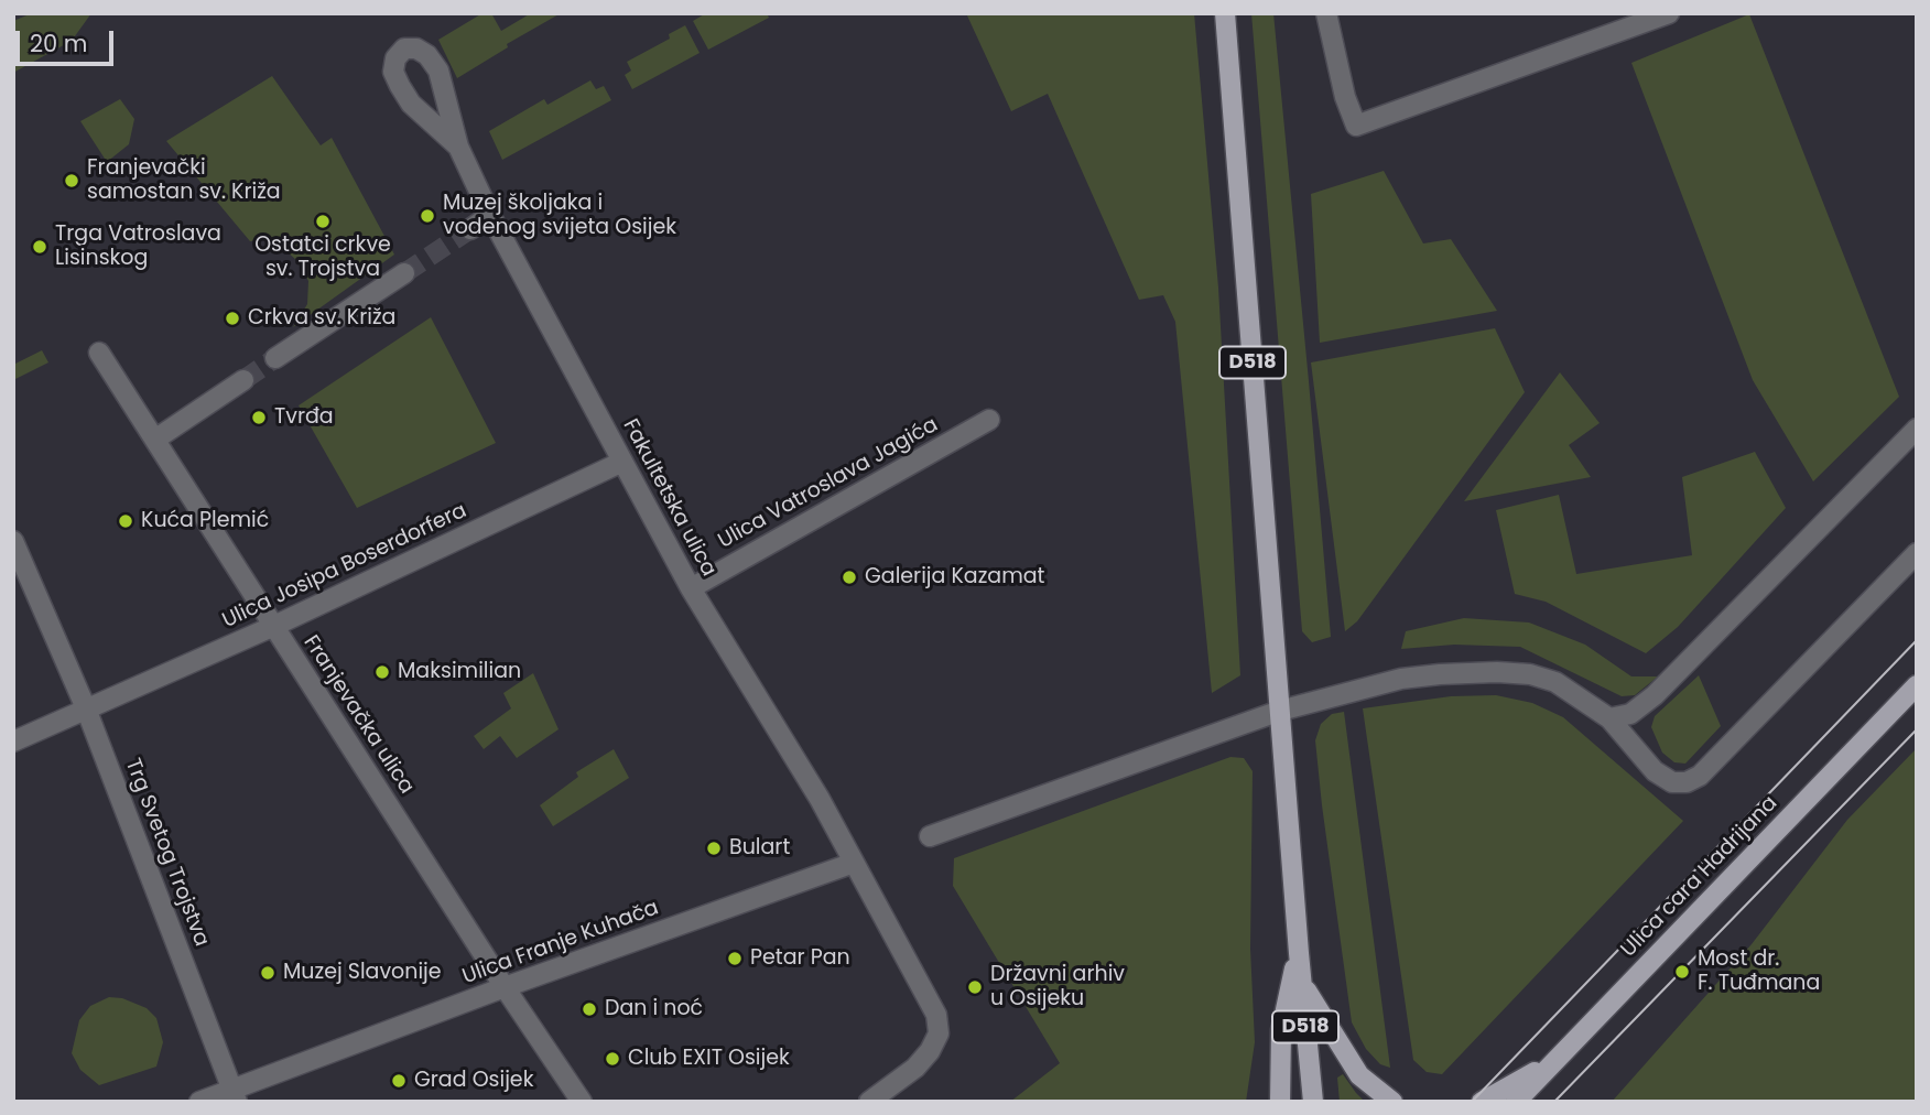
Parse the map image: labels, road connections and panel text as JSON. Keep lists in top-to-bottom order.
{
  "streets": {
    "main road": ["D518", "Ulica cara Hadrijana"],
    "street": [
      "Ulica Vatroslava Jagića",
      "Fakultetska ulica",
      "Ulica Josipa Boserdorfera",
      "Franjevačka ulica",
      "Trg Svetog Trojstva",
      "Ulica Franje Kuhača"
    ]
  },
  "crossings": [
    ["Ulica Vatroslava Jagića", "Fakultetska ulica"],
    ["Fakultetska ulica", "Ulica Josipa Boserdorfera"],
    ["Fakultetska ulica", "Ulica Franje Kuhača"],
    ["Ulica Josipa Boserdorfera", "Franjevačka ulica"],
    ["Ulica Josipa Boserdorfera", "Trg Svetog Trojstva"],
    ["Franjevačka ulica", "Ulica Franje Kuhača"],
    ["Trg Svetog Trojstva", "Ulica Franje Kuhača"]
  ],
  "places": [
    "Franjevački samostan sv. Križa",
    "Muzej školjaka i vodenog svijeta Osijek",
    "Ostatci crkve sv. Trojstva",
    "Trga Vatroslava Lisinskog",
    "Crkva sv. Križa",
    "Tvrđa",
    "Kuća Plemić",
    "Galerija Kazamat",
    "Maksimilian",
    "Bulart",
    "Petar Pan",
    "Most dr. F. Tuđmana",
    "Muzej Slavonije",
    "Državni arhiv u Osijeku",
    "Dan i noć",
    "Club EXIT Osijek",
    "Grad Osijek"
  ],
  "scale_bar": "20 m"
}
